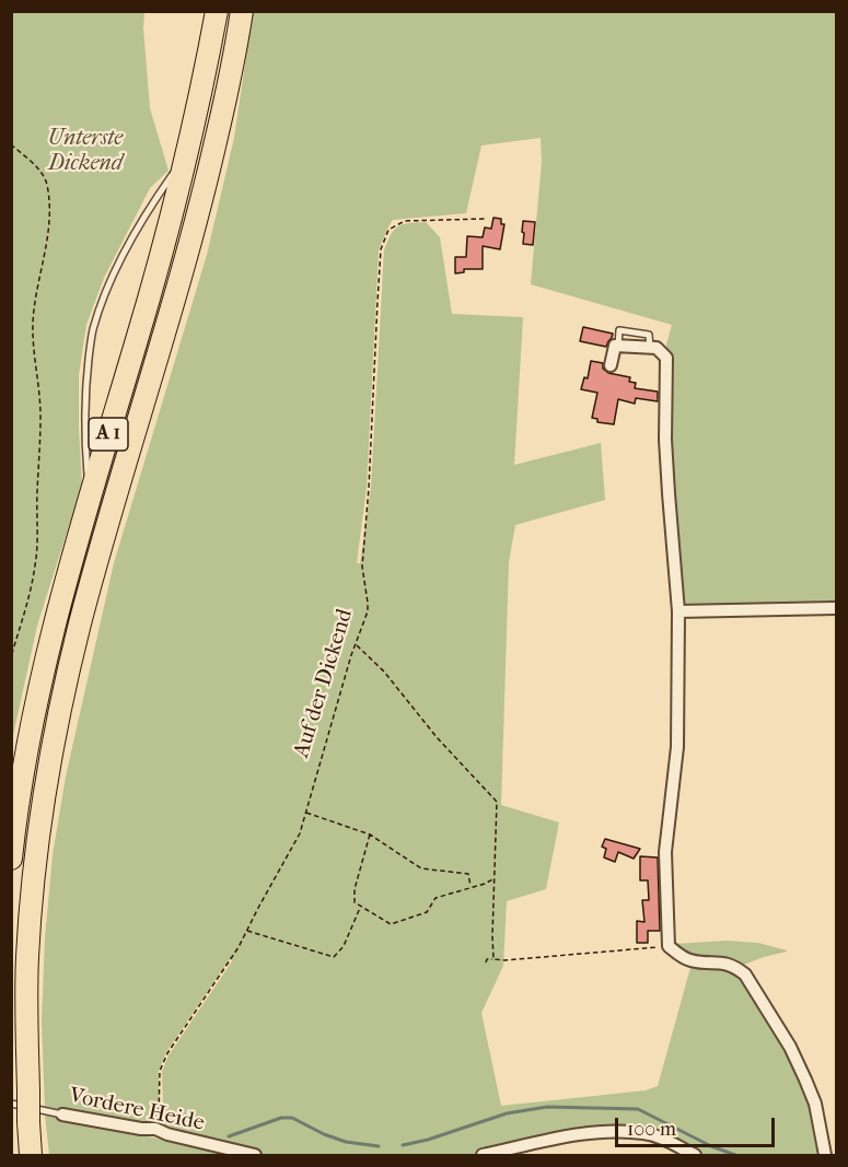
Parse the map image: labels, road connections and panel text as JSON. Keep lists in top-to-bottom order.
{
  "streets": {
    "highway": ["A 1"],
    "street": ["Vordere Heide"],
    "path": ["Auf der Dickend"]
  },
  "crossings": [
    ["A 1", "Vordere Heide"],
    ["Auf der Dickend", "Vordere Heide"]
  ],
  "parks": ["Unterste Dickend"],
  "scale_bar": "100 m"
}
